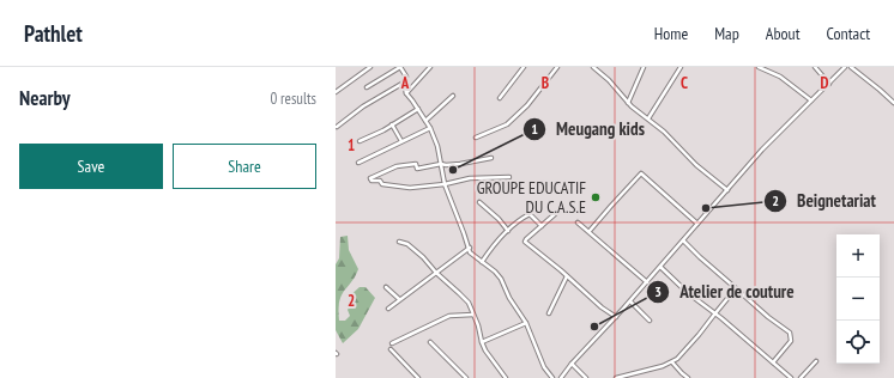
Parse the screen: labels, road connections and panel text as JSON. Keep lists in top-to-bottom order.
{
  "places": [
    "Meugang kids",
    "GROUPE EDUCATIF DU C.A.S.E",
    "Beignetariat",
    "Atelier de couture"
  ],
  "page": {
    "header": "Pathlet",
    "nav": [
      "Home",
      "Map",
      "About",
      "Contact"
    ],
    "heading": ["Nearby", "0 results"],
    "buttons": ["Save", "Share"],
    "map_buttons": ["+", "−"]
  },
  "grid": {
    "columns": [
      "A",
      "B",
      "C",
      "D"
    ],
    "rows": ["1", "2"]
  }
}
